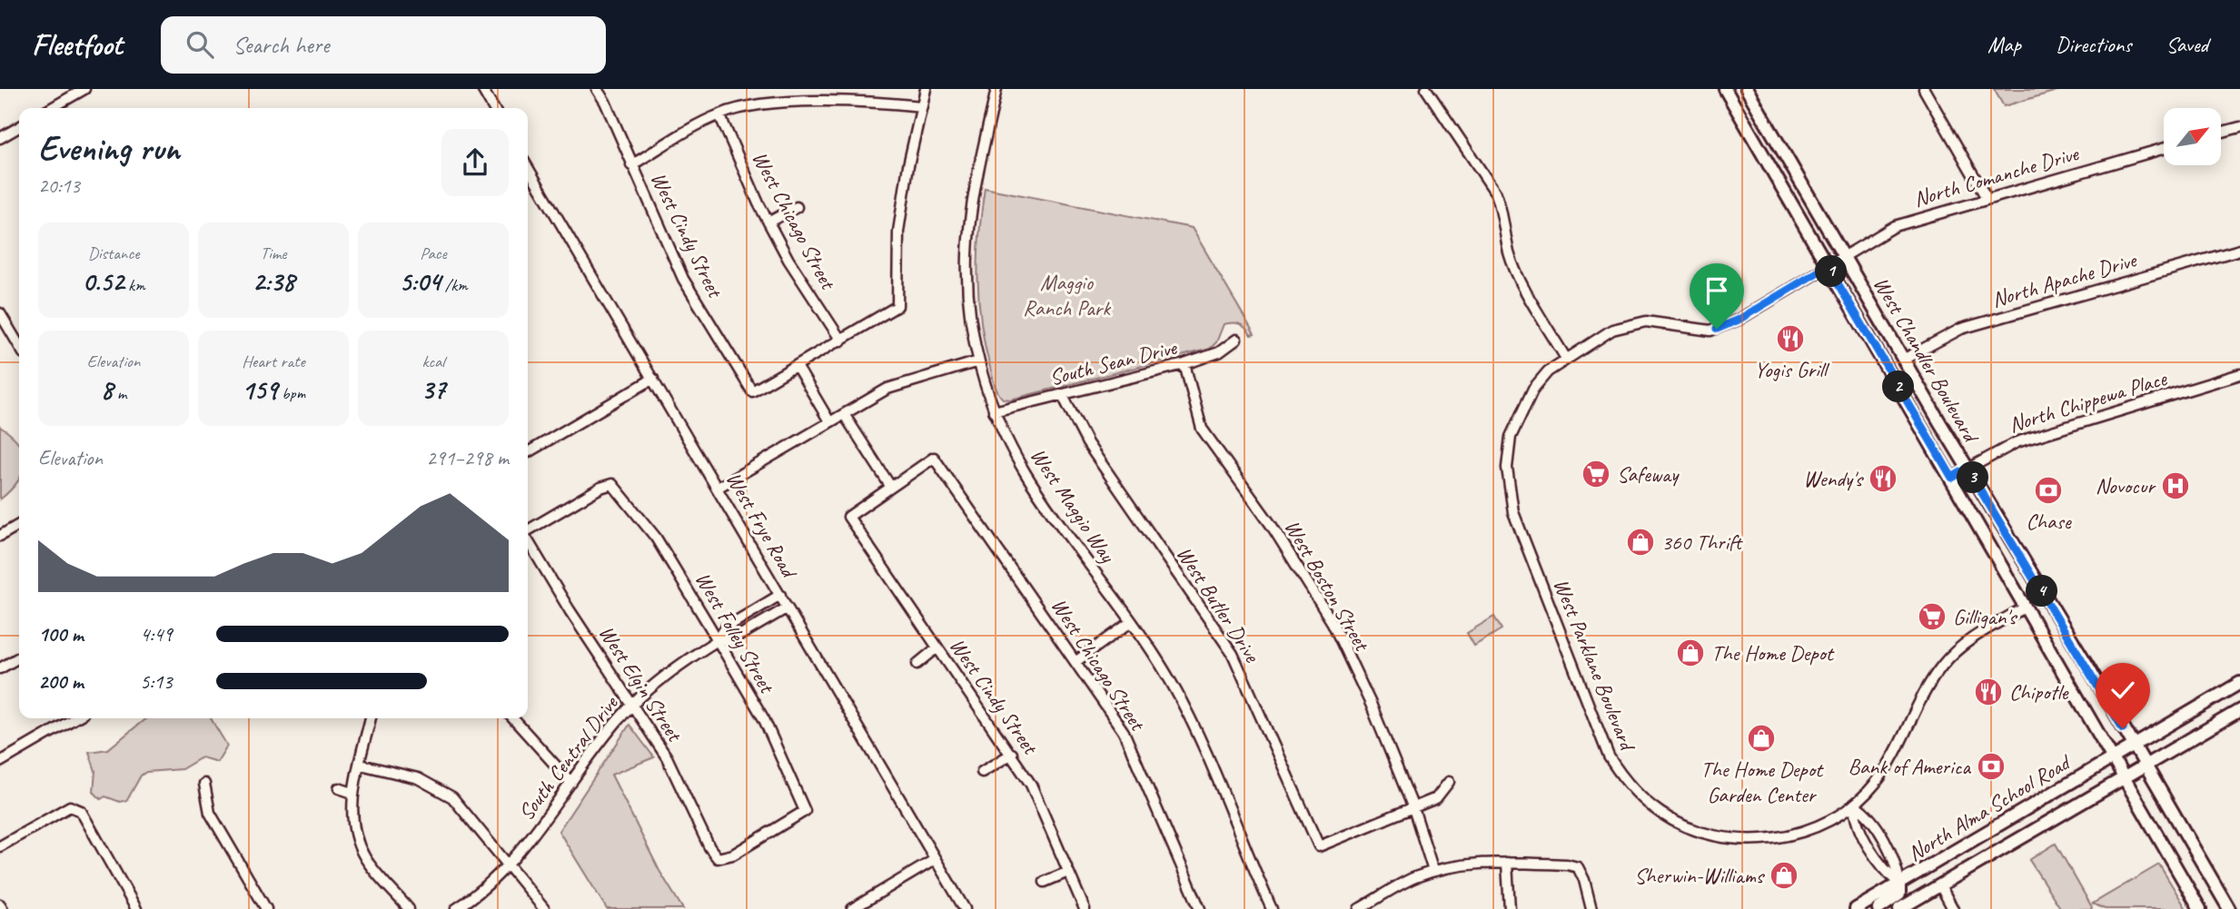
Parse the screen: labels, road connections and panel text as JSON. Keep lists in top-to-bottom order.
{
  "streets": {
    "main road": ["West Chandler Boulevard", "North Alma School Road"],
    "street": [
      "North Comanche Drive",
      "West Chicago Street",
      "West Cindy Street",
      "North Apache Drive",
      "South Sean Drive",
      "North Chippewa Place",
      "West Maggio Way",
      "West Frye Road",
      "West Boston Street",
      "West Butler Drive",
      "West Folley Street",
      "West Parklane Boulevard",
      "West Elgin Street",
      "South Central Drive"
    ]
  },
  "crossings": [
    ["North Comanche Drive", "West Chandler Boulevard"],
    ["North Comanche Drive", "West Parklane Boulevard"],
    ["West Chicago Street", "West Cindy Street"],
    ["North Apache Drive", "West Chandler Boulevard"],
    ["West Chandler Boulevard", "North Chippewa Place"],
    ["West Chandler Boulevard", "West Parklane Boulevard"],
    ["West Chandler Boulevard", "North Alma School Road"],
    ["South Sean Drive", "West Maggio Way"],
    ["South Sean Drive", "West Boston Street"],
    ["South Sean Drive", "West Butler Drive"],
    ["West Frye Road", "South Central Drive"],
    ["West Boston Street", "West Butler Drive"],
    ["West Folley Street", "West Elgin Street"],
    ["West Folley Street", "South Central Drive"],
    ["West Elgin Street", "South Central Drive"]
  ],
  "parks": ["Maggio Ranch Park"],
  "places": {
    "restaurant": ["Yogis Grill", "Wendy's", "Chipotle"],
    "supermarket": ["Safeway", "Gilligan's"],
    "hospital": ["Novocur"],
    "bank": ["Chase", "Bank of America"],
    "shop": [
      "360 Thrift",
      "The Home Depot",
      "The Home Depot Garden Center",
      "Sherwin-Williams"
    ]
  },
  "north": "top right",
  "page": {
    "header": "Fleetfoot",
    "search": "Search here",
    "nav": ["Map", "Directions", "Saved"],
    "heading": ["Evening run", "20:13"],
    "stats": [
      ["Distance", "0.52 km"],
      ["Time", "2:38"],
      ["Pace", "5:04 /km"],
      ["Elevation", "8 m"],
      ["Heart rate", "159 bpm"],
      ["kcal", "37"]
    ],
    "pins": [
      "1",
      "2",
      "3",
      "4"
    ],
    "chart": ["Elevation", "291–298 m"],
    "list": [
      {
        "name": "100 m",
        "note": "4:49"
      },
      {
        "name": "200 m",
        "note": "5:13"
      }
    ]
  }
}
